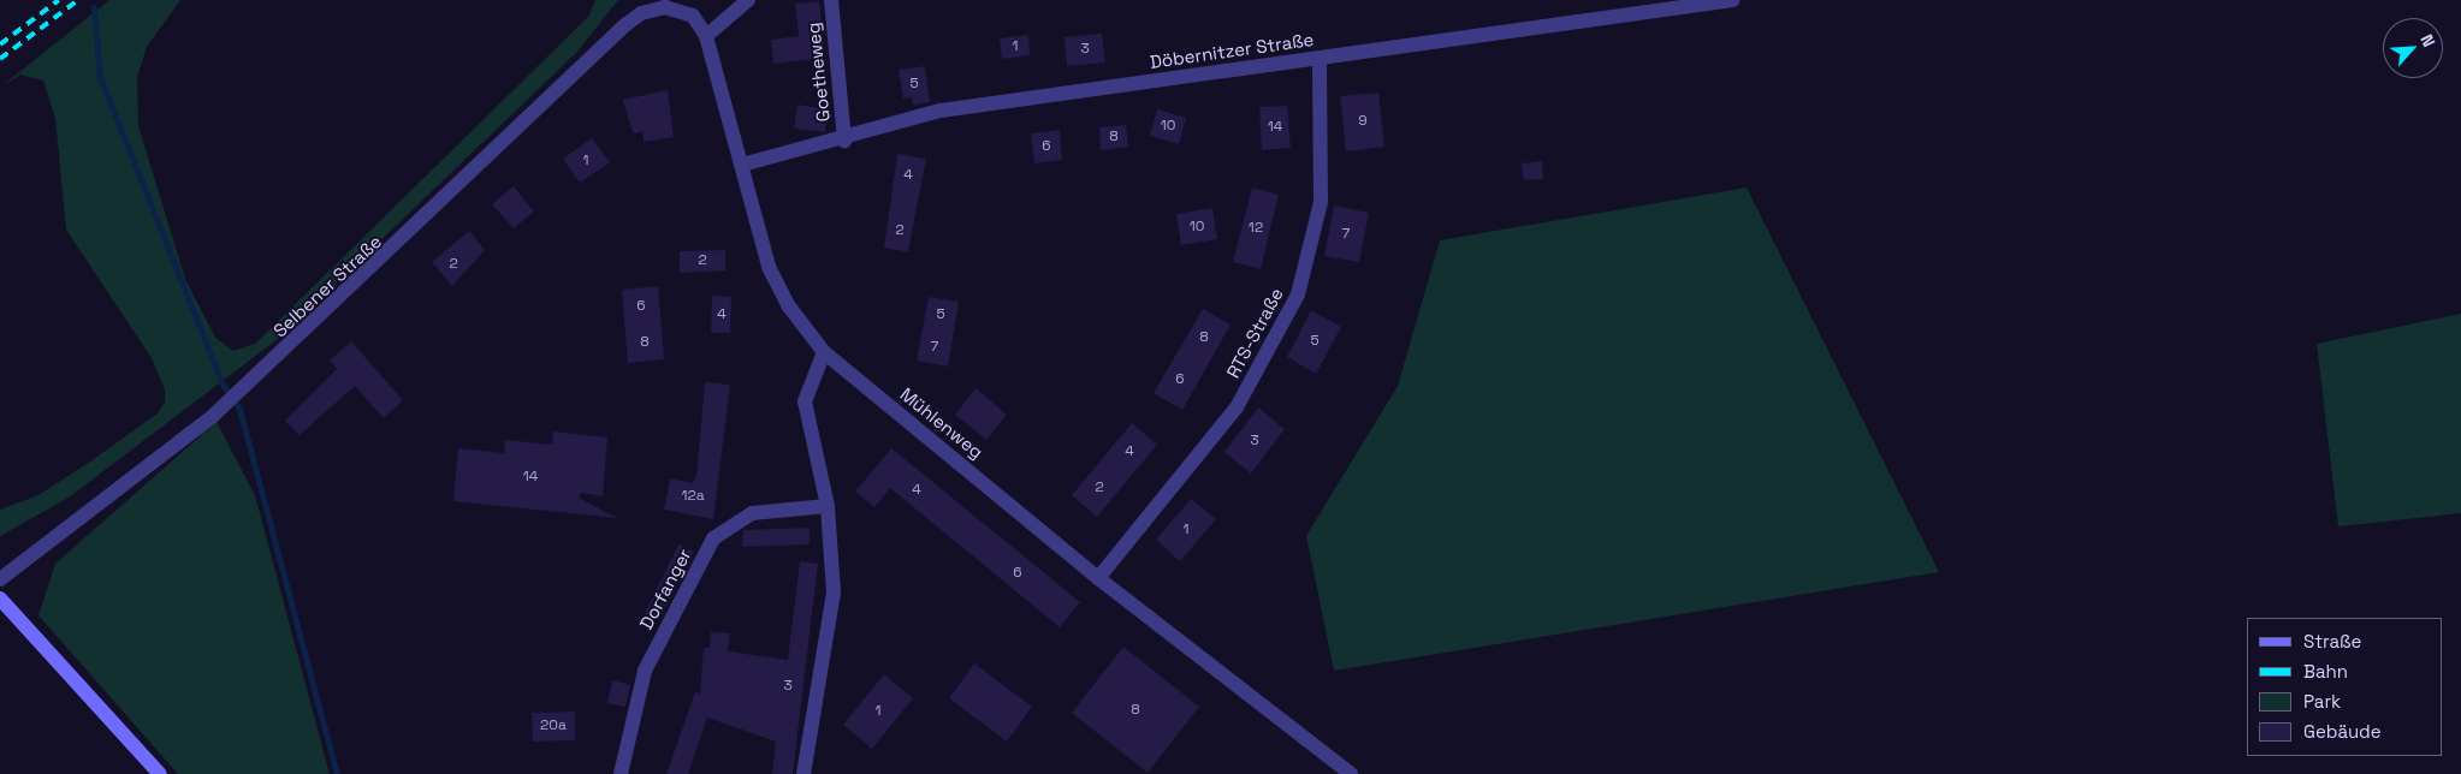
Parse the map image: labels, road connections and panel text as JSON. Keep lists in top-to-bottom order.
{
  "streets": {
    "street": [
      "Döbernitzer Straße",
      "Goetheweg",
      "Selbener Straße",
      "RTS-Straße",
      "Mühlenweg",
      "Dorfanger"
    ]
  },
  "crossings": [
    ["Döbernitzer Straße", "Goetheweg"],
    ["Döbernitzer Straße", "RTS-Straße"],
    ["Döbernitzer Straße", "Mühlenweg"],
    ["Selbener Straße", "Mühlenweg"],
    ["RTS-Straße", "Mühlenweg"]
  ],
  "house_numbers": [
    "1",
    "3",
    "5",
    "9",
    "10",
    "14",
    "8",
    "6",
    "1",
    "4",
    "10",
    "12",
    "2",
    "7",
    "2",
    "2",
    "6",
    "4",
    "5",
    "8",
    "5",
    "8",
    "7",
    "6",
    "3",
    "4",
    "14",
    "2",
    "4",
    "12a",
    "1",
    "6",
    "3",
    "8",
    "1",
    "20a"
  ],
  "legend": [
    "Straße",
    "Bahn",
    "Park",
    "Gebäude"
  ],
  "north": "top right"
}
